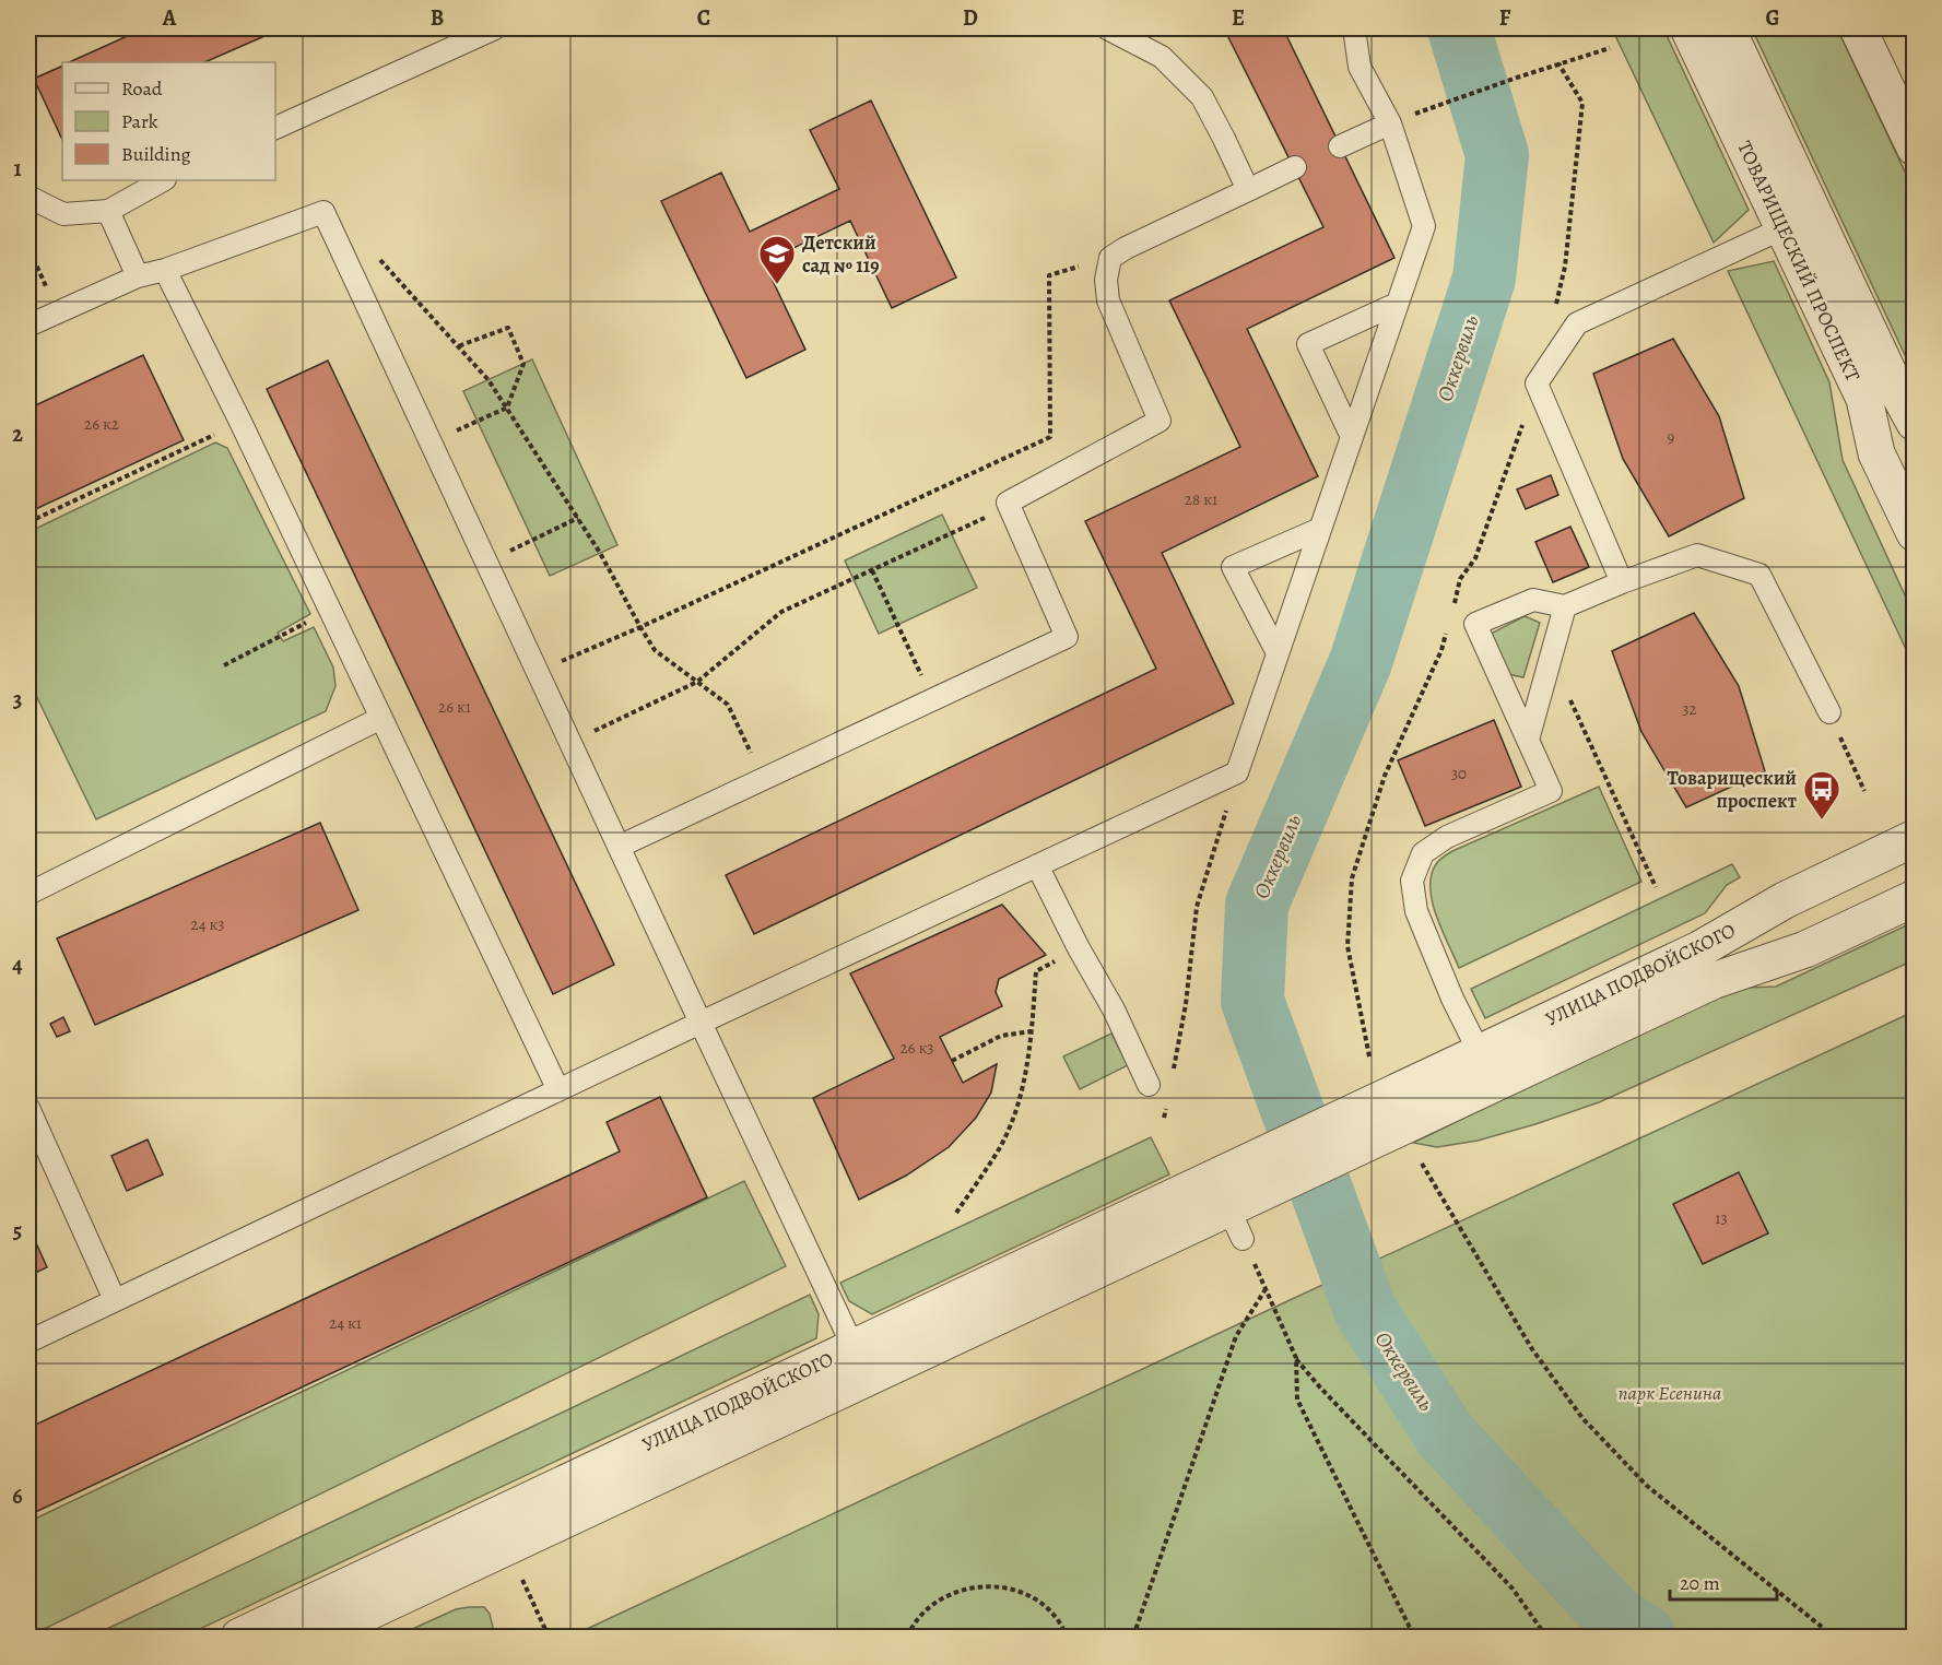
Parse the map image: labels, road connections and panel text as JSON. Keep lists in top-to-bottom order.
{
  "streets": {
    "street": ["ТОВАРИЩЕСКИЙ ПРОСПЕКТ", "УЛИЦА ПОДВОЙСКОГО"]
  },
  "water": ["Оккервиль"],
  "parks": ["парк Есенина"],
  "places": {
    "school or university": ["Детский сад № 119"],
    "bus stop": ["Товарищеский проспект"]
  },
  "house_numbers": [
    "26 к2",
    "9",
    "28 к1",
    "26 к1",
    "32",
    "30",
    "24 к3",
    "26 к3",
    "13",
    "24 к1"
  ],
  "legend": ["Road", "Park", "Building"],
  "scale_bar": "20 m",
  "grid": {
    "columns": [
      "A",
      "B",
      "C",
      "D",
      "E",
      "F",
      "G"
    ],
    "rows": [
      "1",
      "2",
      "3",
      "4",
      "5",
      "6"
    ]
  }
}
